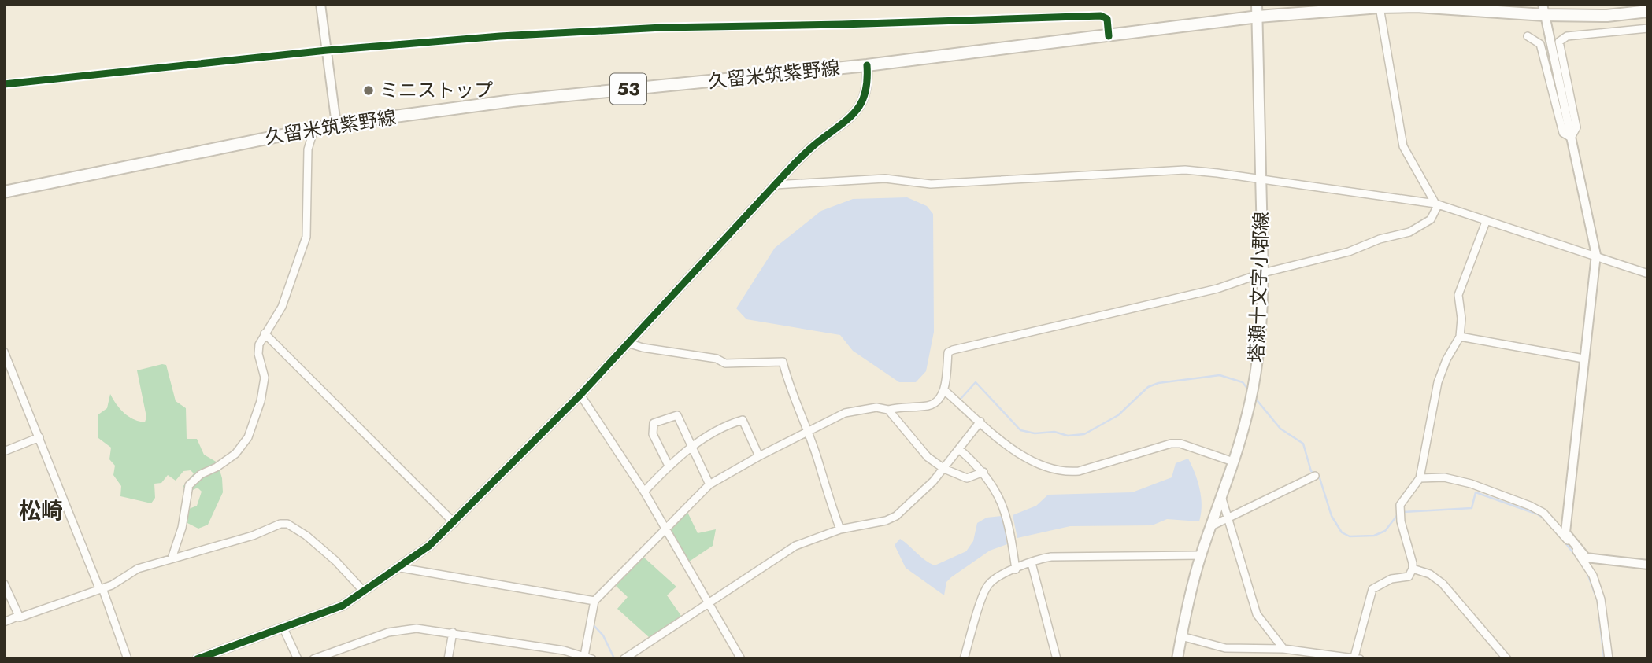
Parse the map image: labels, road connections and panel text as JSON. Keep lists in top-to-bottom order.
{
  "streets": {
    "main road": ["久留米筑紫野線", "53", "塔瀬十文字小郡線"]
  },
  "crossings": [
    ["久留米筑紫野線", "塔瀬十文字小郡線"]
  ],
  "districts": ["松崎"],
  "places": ["ミニストップ"]
}
